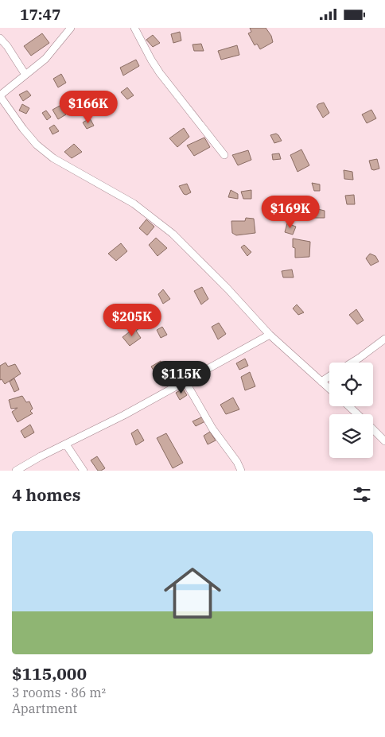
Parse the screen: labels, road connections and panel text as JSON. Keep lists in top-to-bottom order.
{
  "page": {
    "status": "17:47",
    "price": [
      "$166K",
      "$169K",
      "$205K",
      "$115K"
    ],
    "heading": "4 homes",
    "list": [
      {
        "name": "$115,000",
        "note": "3 rooms · 86 m² · Apartment"
      }
    ]
  }
}
